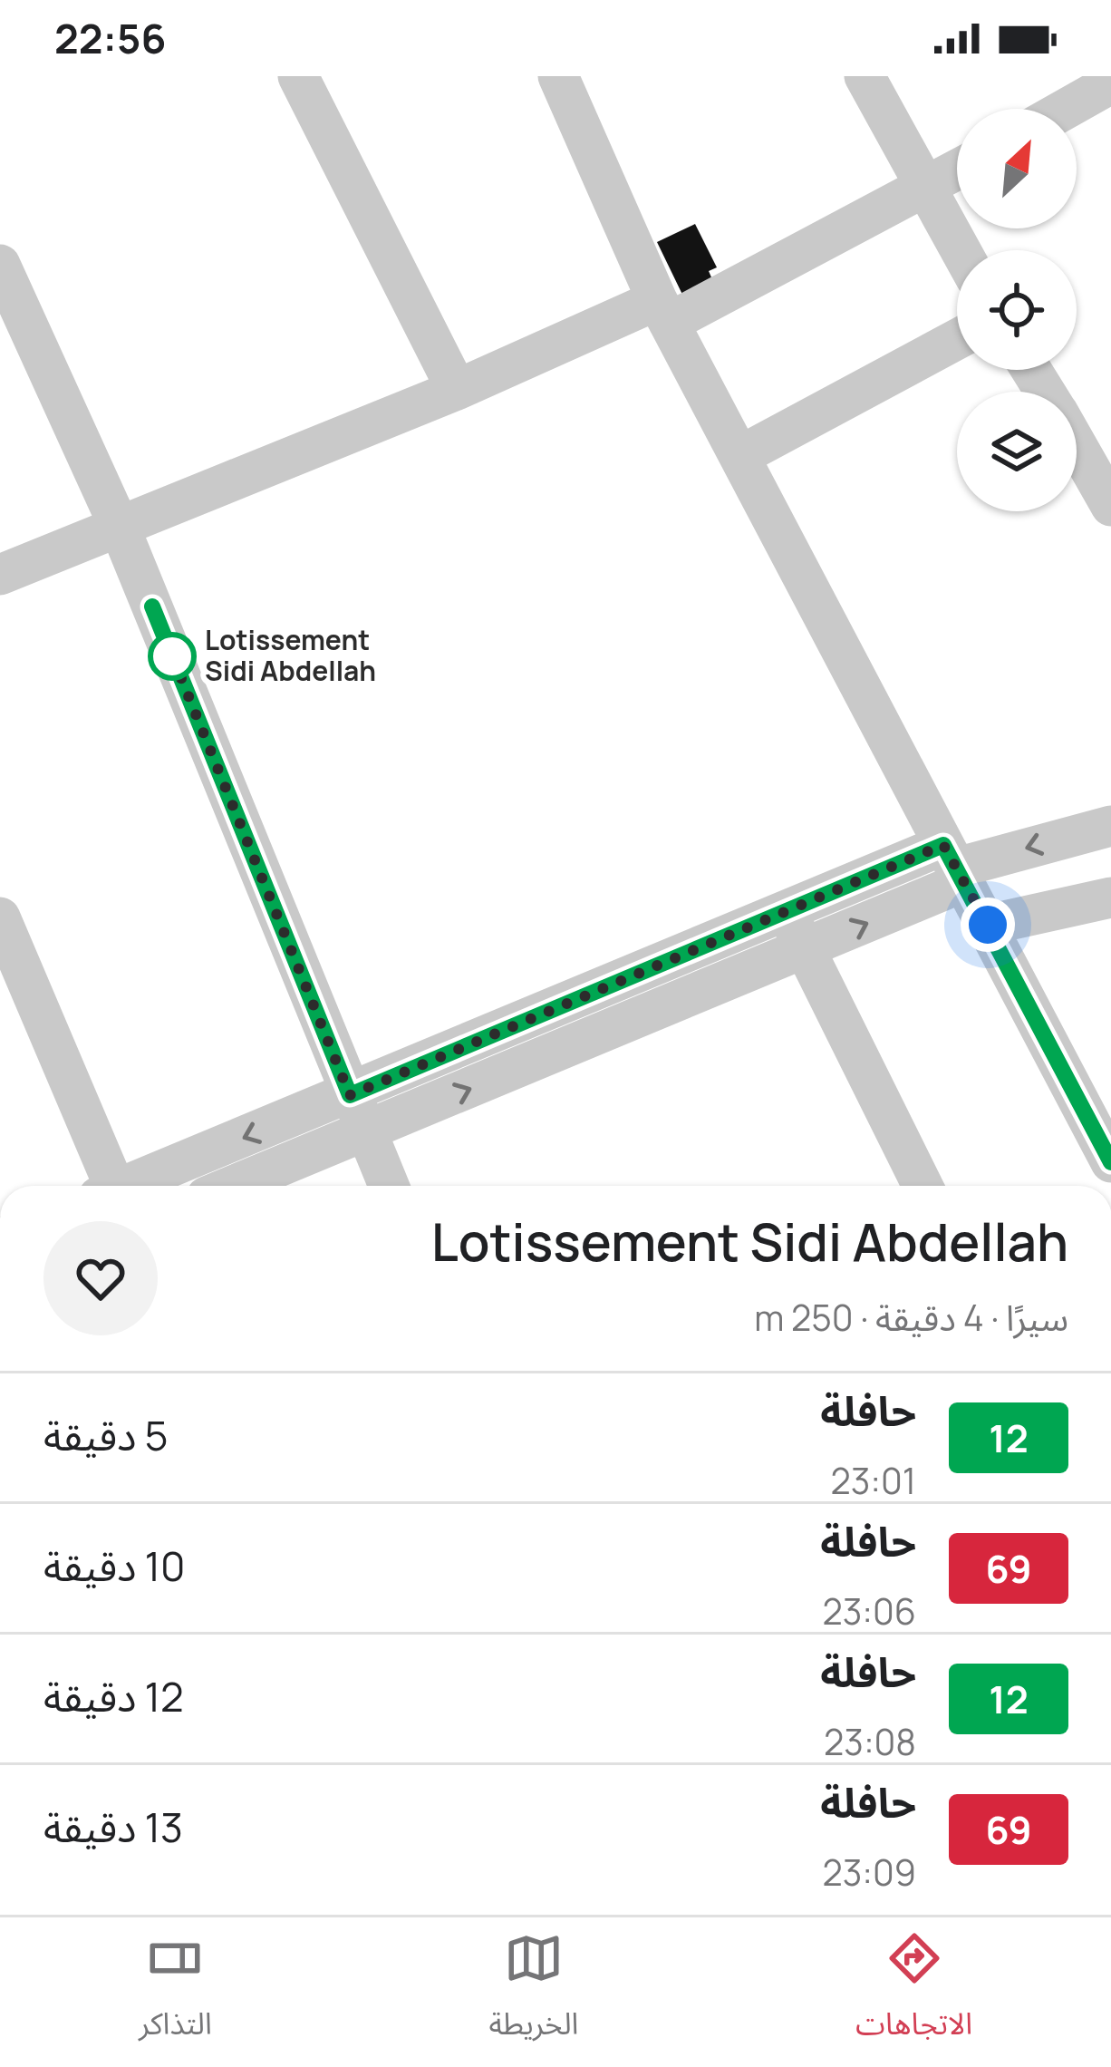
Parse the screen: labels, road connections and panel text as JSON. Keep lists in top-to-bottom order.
{
  "places": ["Lotissement Sidi Abdellah"],
  "lines": ["bus line 12"],
  "north": "top right",
  "page": {
    "status": "22:56",
    "heading": ["Lotissement Sidi Abdellah", "سيرًا · 4 دقيقة · 250 m"],
    "list": [
      {
        "mark": "12",
        "name": "حافلة",
        "note": "23:01",
        "value": "5 دقيقة"
      },
      {
        "mark": "69",
        "name": "حافلة",
        "note": "23:06",
        "value": "10 دقيقة"
      },
      {
        "mark": "12",
        "name": "حافلة",
        "note": "23:08",
        "value": "12 دقيقة"
      },
      {
        "mark": "69",
        "name": "حافلة",
        "note": "23:09",
        "value": "13 دقيقة"
      }
    ],
    "tabs": ["الاتجاهات", "الخريطة", "التذاكر"]
  }
}
